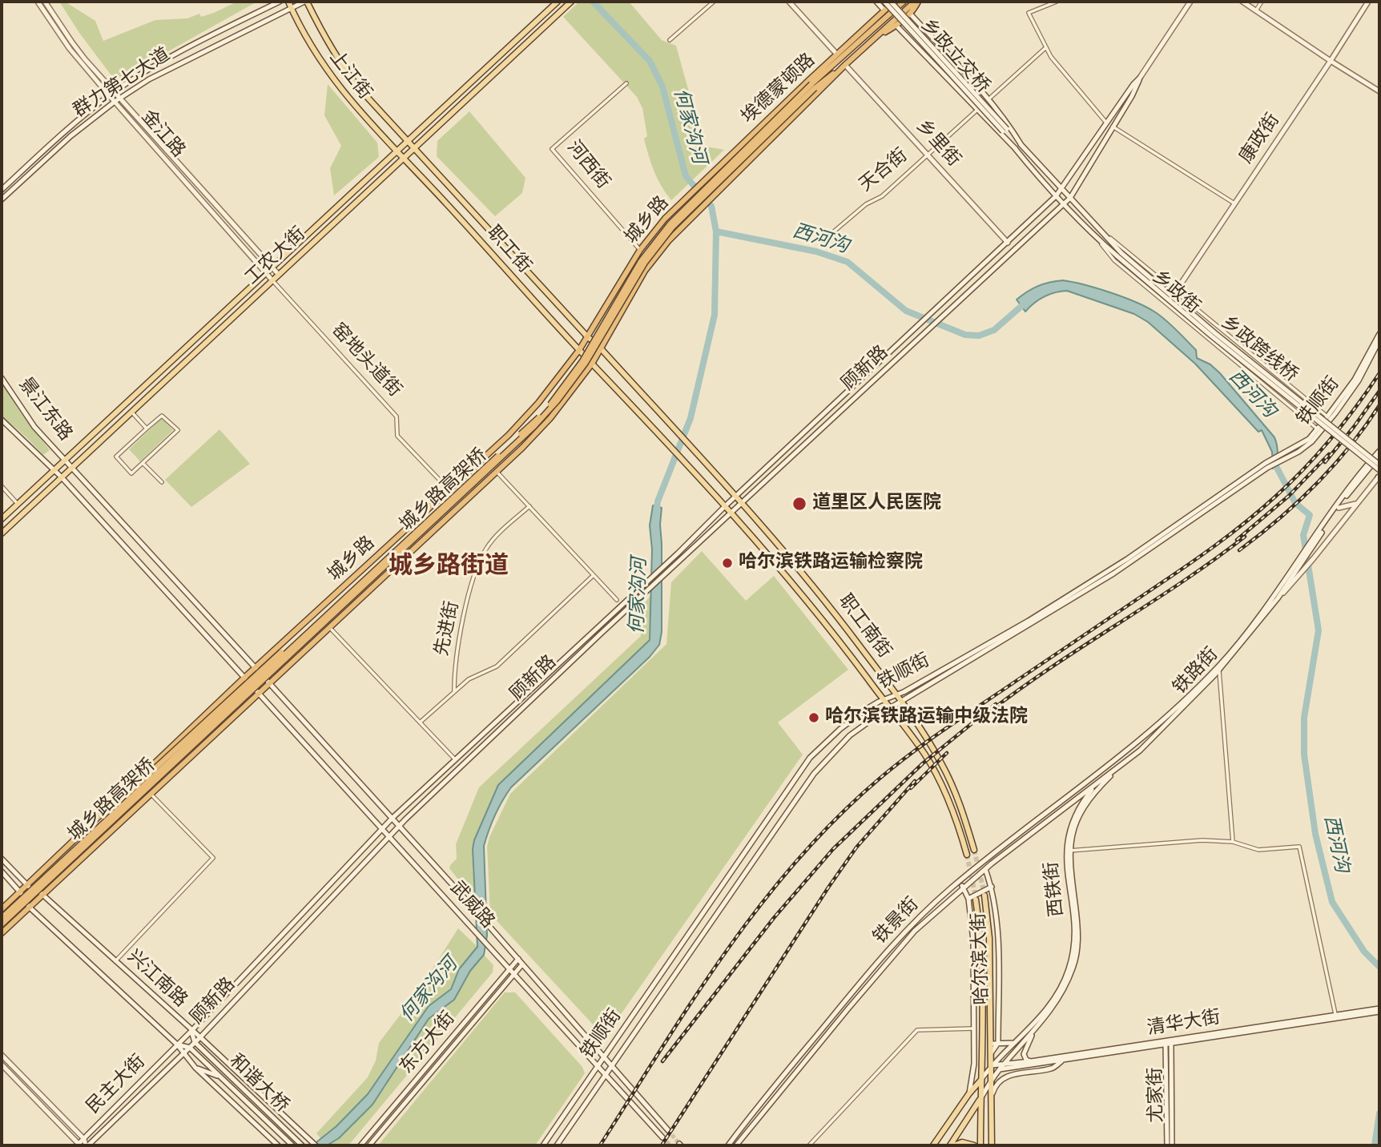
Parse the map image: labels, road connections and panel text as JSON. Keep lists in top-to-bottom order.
{
  "streets": {
    "highway": ["埃德蒙顿路", "城乡路", "城乡路高架桥"],
    "main road": [
      "乡政立交桥",
      "上江街",
      "群力第七大道",
      "金江路",
      "康政街",
      "乡里街",
      "职工街",
      "工农大街",
      "乡政街",
      "乡政跨线桥",
      "顾新路",
      "铁顺街",
      "景江东路",
      "职工南街",
      "铁路街",
      "西铁街",
      "武威路",
      "铁景街",
      "哈尔滨大街",
      "兴江南路",
      "清华大街",
      "东方大街",
      "和谐大桥",
      "民主大街",
      "尤家街"
    ],
    "street": [
      "河西街",
      "天合街",
      "窑地头道街",
      "先进街"
    ]
  },
  "crossings": [
    ["乡政立交桥", "埃德蒙顿路"],
    ["乡政立交桥", "乡政街"],
    ["上江街", "群力第七大道"],
    ["上江街", "职工街"],
    ["上江街", "工农大街"],
    ["群力第七大道", "金江路"],
    ["埃德蒙顿路", "乡里街"],
    ["埃德蒙顿路", "城乡路"],
    ["埃德蒙顿路", "职工街"],
    ["埃德蒙顿路", "城乡路高架桥"],
    ["埃德蒙顿路", "职工南街"],
    ["金江路", "工农大街"],
    ["金江路", "窑地头道街"],
    ["康政街", "乡政街"],
    ["乡里街", "天合街"],
    ["乡里街", "顾新路"],
    ["河西街", "城乡路"],
    ["天合街", "乡政街"],
    ["城乡路", "职工街"],
    ["城乡路", "窑地头道街"],
    ["城乡路", "景江东路"],
    ["城乡路", "职工南街"],
    ["城乡路", "武威路"],
    ["城乡路", "兴江南路"],
    ["职工街", "工农大街"],
    ["职工街", "职工南街"],
    ["工农大街", "窑地头道街"],
    ["工农大街", "景江东路"],
    ["工农大街", "武威路"],
    ["乡政街", "乡政跨线桥"],
    ["乡政街", "顾新路"],
    ["乡政街", "铁顺街"],
    ["顾新路", "职工南街"],
    ["顾新路", "武威路"],
    ["顾新路", "兴江南路"],
    ["顾新路", "和谐大桥"],
    ["顾新路", "民主大街"],
    ["铁顺街", "职工南街"],
    ["铁顺街", "武威路"],
    ["景江东路", "武威路"],
    ["铁路街", "西铁街"],
    ["铁路街", "铁景街"],
    ["西铁街", "铁景街"],
    ["武威路", "东方大街"],
    ["铁景街", "哈尔滨大街"],
    ["兴江南路", "民主大街"],
    ["清华大街", "尤家街"]
  ],
  "districts": ["城乡路街道"],
  "water": ["何家沟河", "西河沟"],
  "places": ["道里区人民医院", "哈尔滨铁路运输检察院", "哈尔滨铁路运输中级法院"]
}
